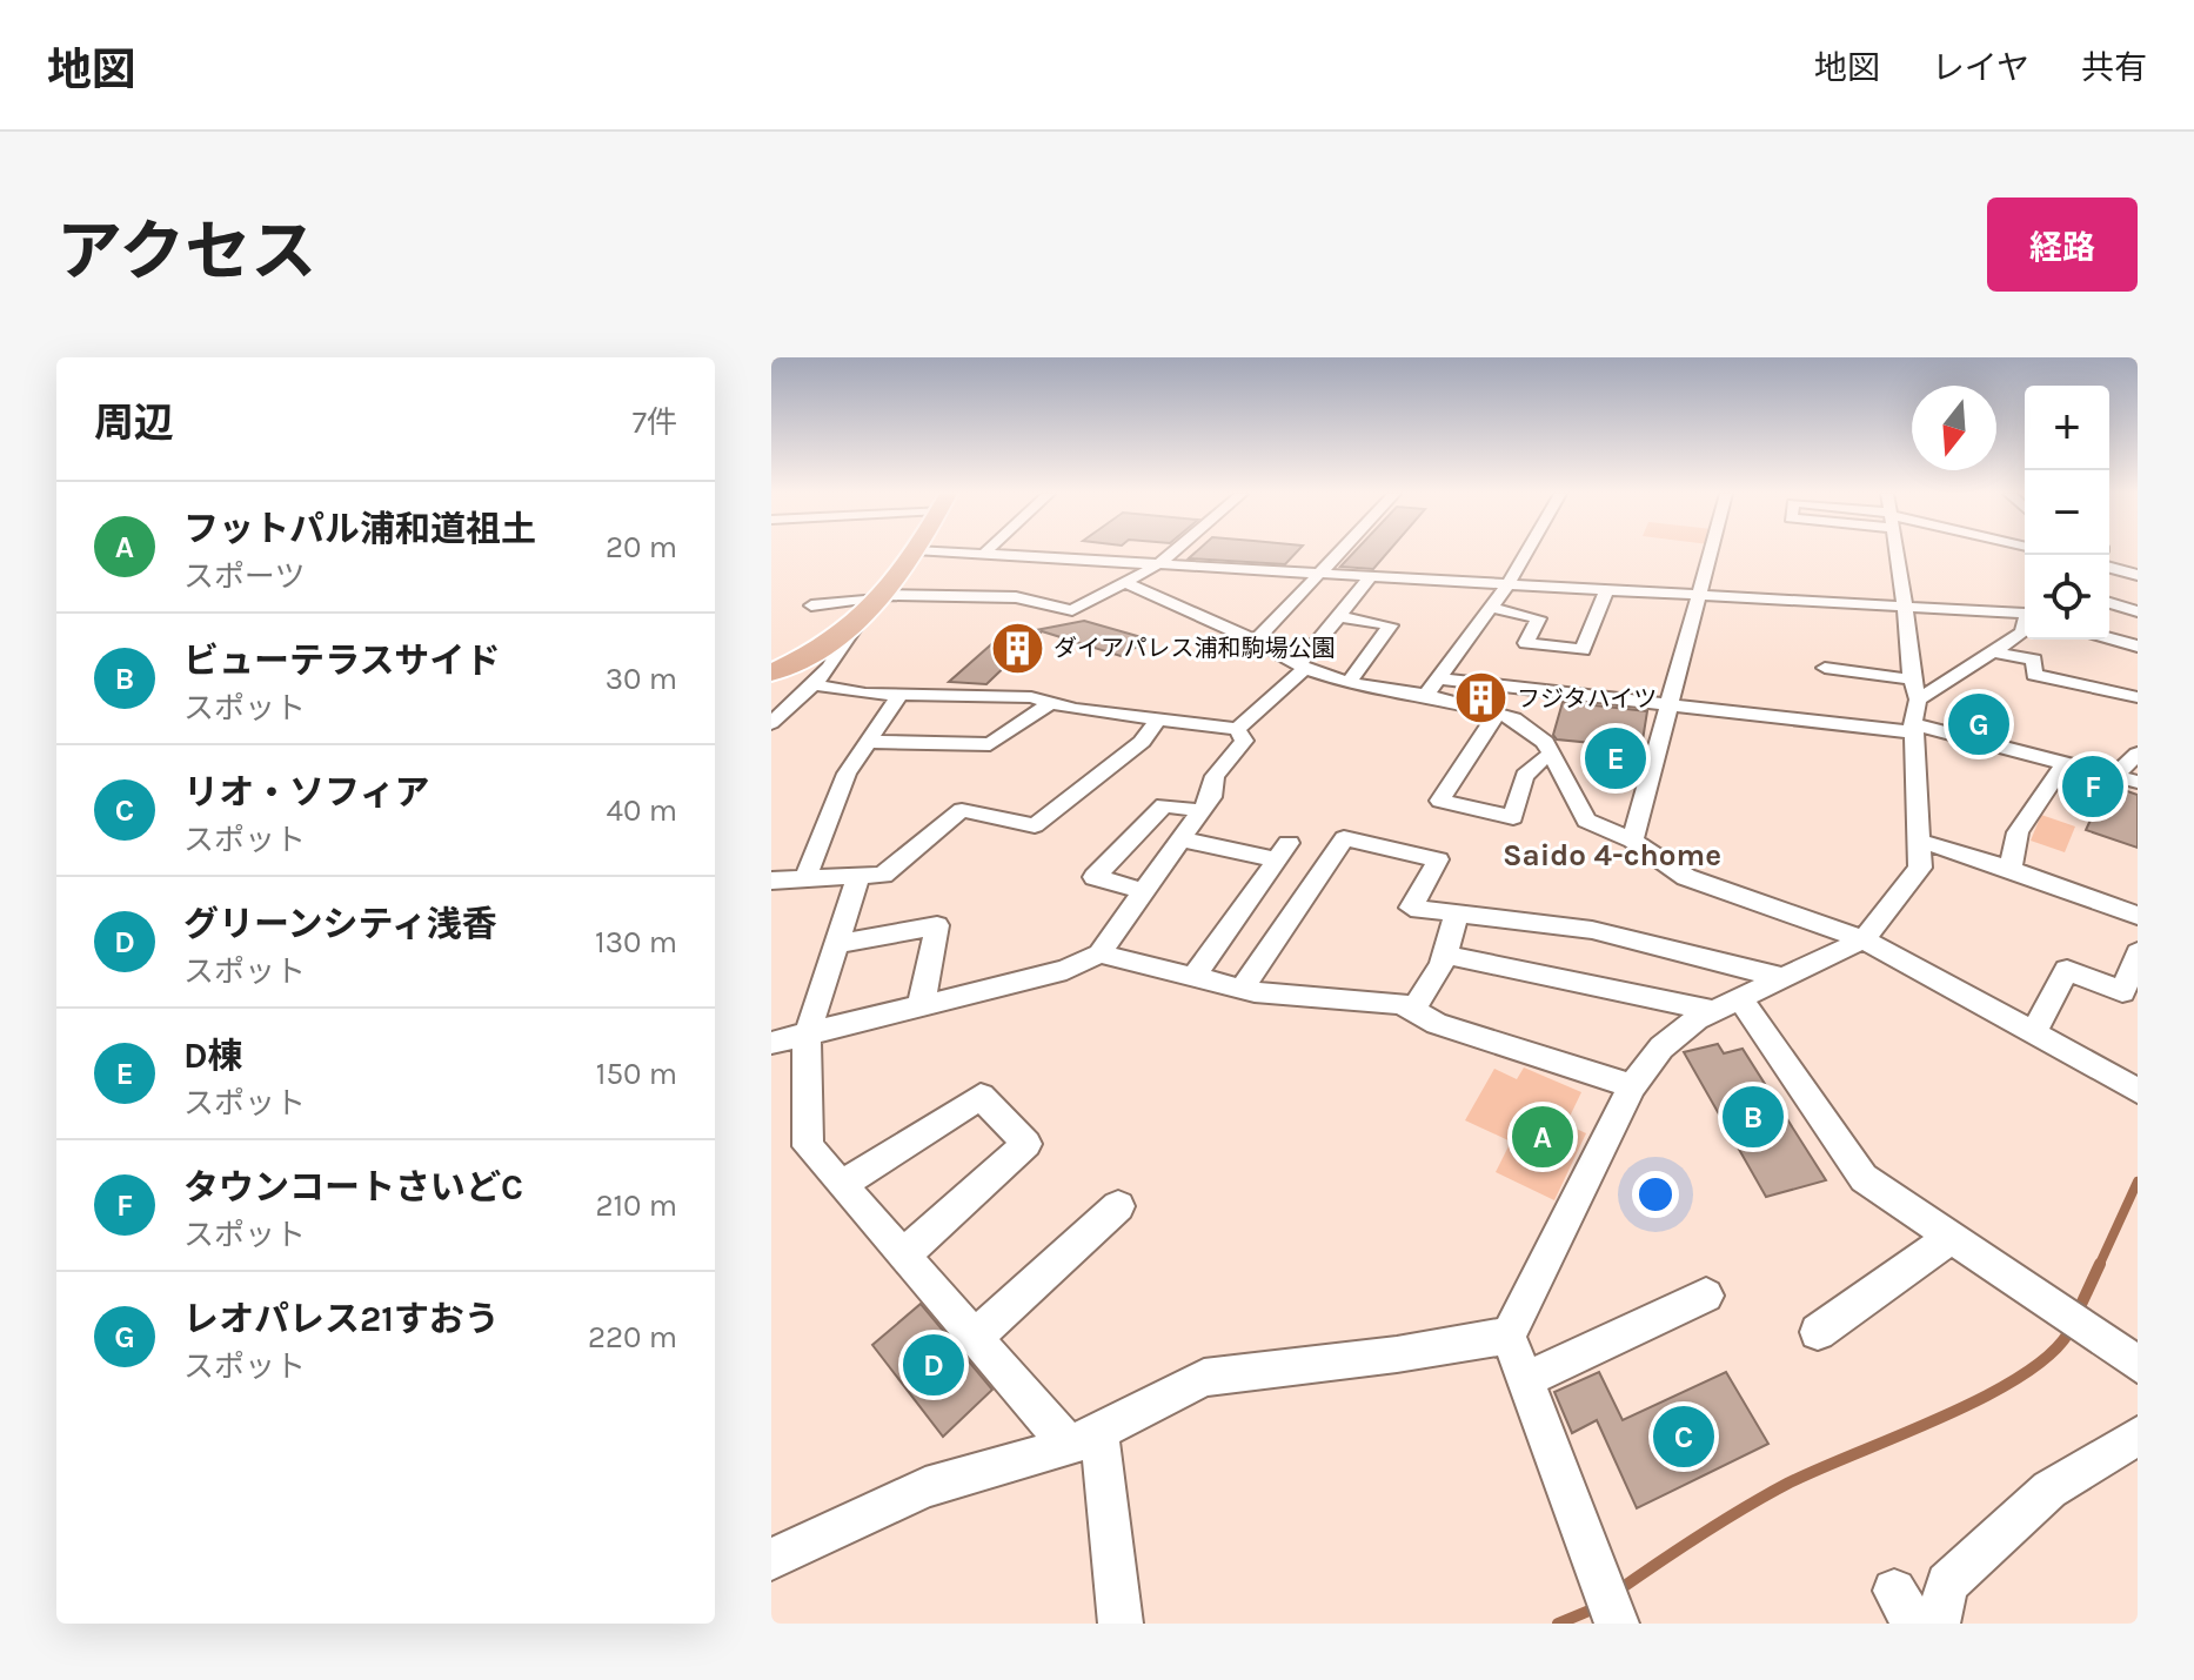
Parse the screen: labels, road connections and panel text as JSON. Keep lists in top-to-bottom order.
{
  "districts": ["Saido 4-chome"],
  "places": {
    "building": ["ダイアパレス浦和駒場公園", "フジタハイツ"]
  },
  "north": "bottom",
  "page": {
    "header": "地図",
    "nav": ["地図", "レイヤ", "共有"],
    "title": "アクセス",
    "buttons": "経路",
    "heading": ["周辺", "7件"],
    "map_buttons": ["+", "−"],
    "list": [
      {
        "mark": "A",
        "name": "フットパル浦和道祖土",
        "note": "スポーツ",
        "value": "20 m"
      },
      {
        "mark": "B",
        "name": "ビューテラスサイド",
        "note": "スポット",
        "value": "30 m"
      },
      {
        "mark": "C",
        "name": "リオ・ソフィア",
        "note": "スポット",
        "value": "40 m"
      },
      {
        "mark": "D",
        "name": "グリーンシティ浅香",
        "note": "スポット",
        "value": "130 m"
      },
      {
        "mark": "E",
        "name": "D棟",
        "note": "スポット",
        "value": "150 m"
      },
      {
        "mark": "F",
        "name": "タウンコートさいどC",
        "note": "スポット",
        "value": "210 m"
      },
      {
        "mark": "G",
        "name": "レオパレス21すおう",
        "note": "スポット",
        "value": "220 m"
      }
    ],
    "pins": [
      "G",
      "E",
      "F",
      "B",
      "A",
      "D",
      "C"
    ]
  }
}
